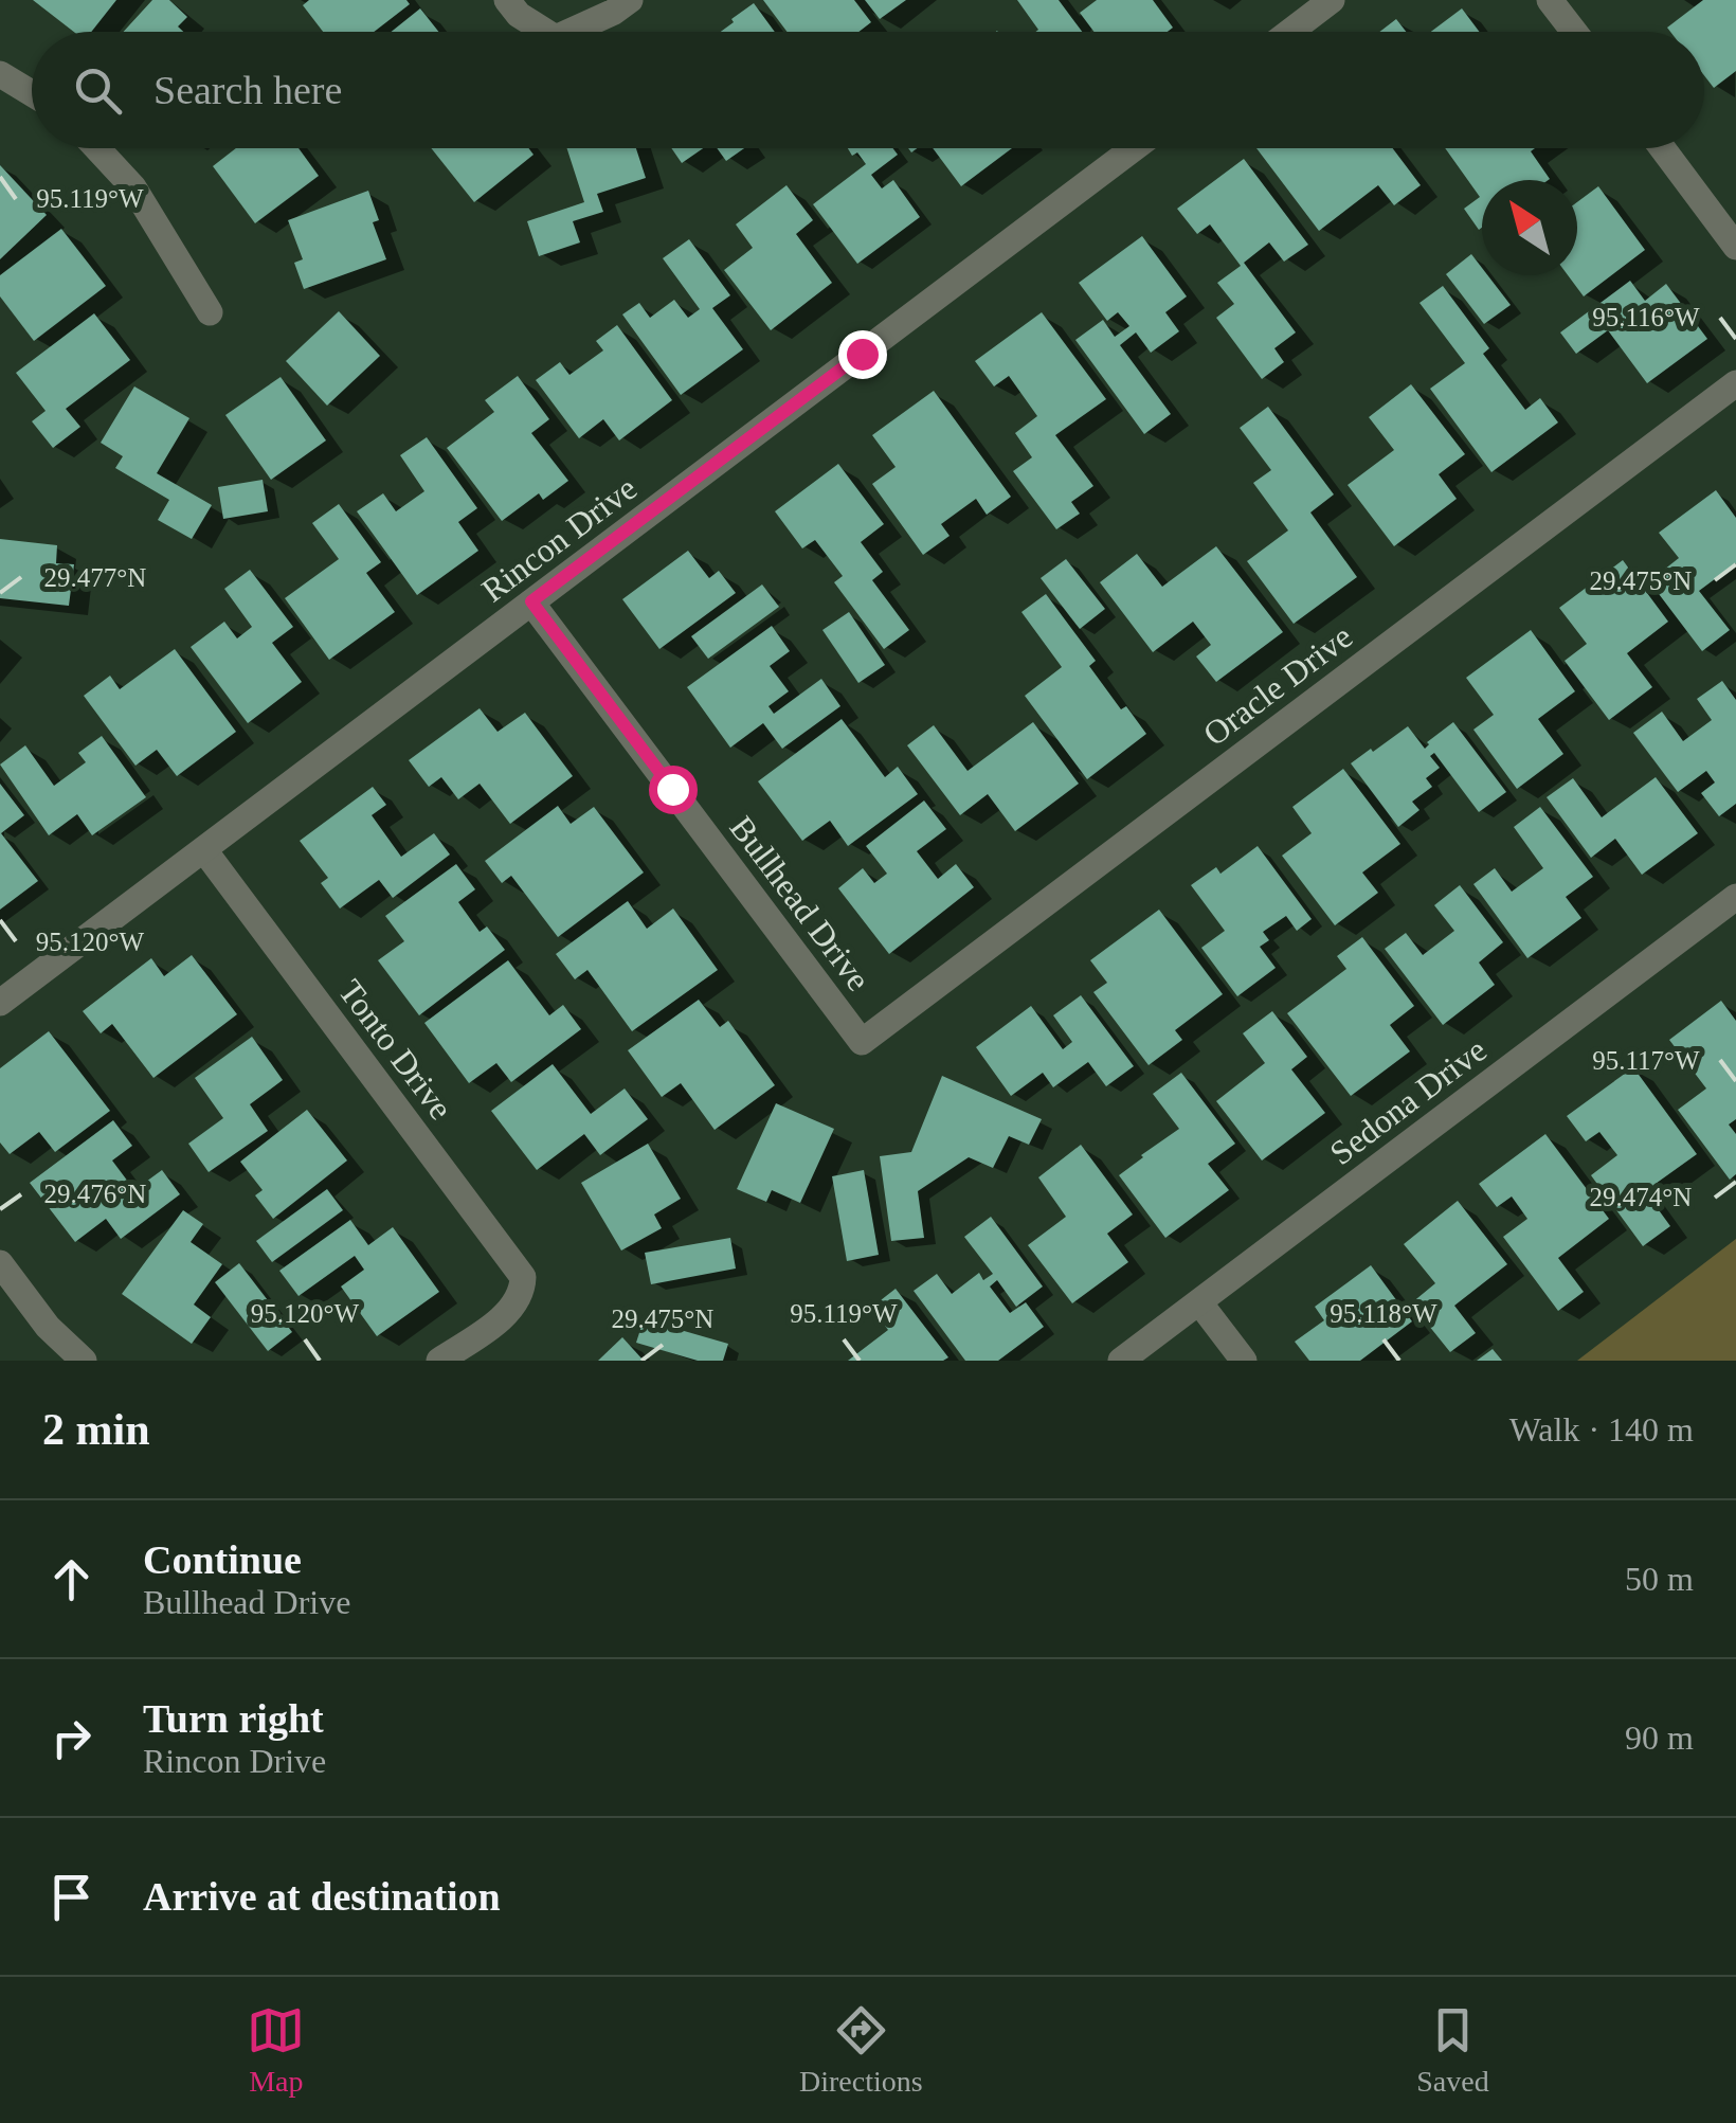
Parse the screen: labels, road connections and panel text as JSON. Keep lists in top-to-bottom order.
{
  "streets": {
    "street": [
      "Rincon Drive",
      "Oracle Drive",
      "Bullhead Drive",
      "Tonto Drive",
      "Sedona Drive"
    ]
  },
  "crossings": [
    ["Rincon Drive", "Bullhead Drive"],
    ["Rincon Drive", "Tonto Drive"],
    ["Oracle Drive", "Bullhead Drive"]
  ],
  "north": "top left",
  "page": {
    "search": "Search here",
    "heading": ["2 min", "Walk · 140 m"],
    "list": [
      ["Continue", "Bullhead Drive", "50 m"],
      ["Turn right", "Rincon Drive", "90 m"],
      "Arrive at destination"
    ],
    "nav": ["Map", "Directions", "Saved"]
  },
  "coordinates": [
    "95.119°W",
    "95.116°W",
    "29.477°N",
    "29.475°N",
    "95.120°W",
    "95.117°W",
    "29.476°N",
    "29.474°N",
    "95.118°W"
  ]
}
